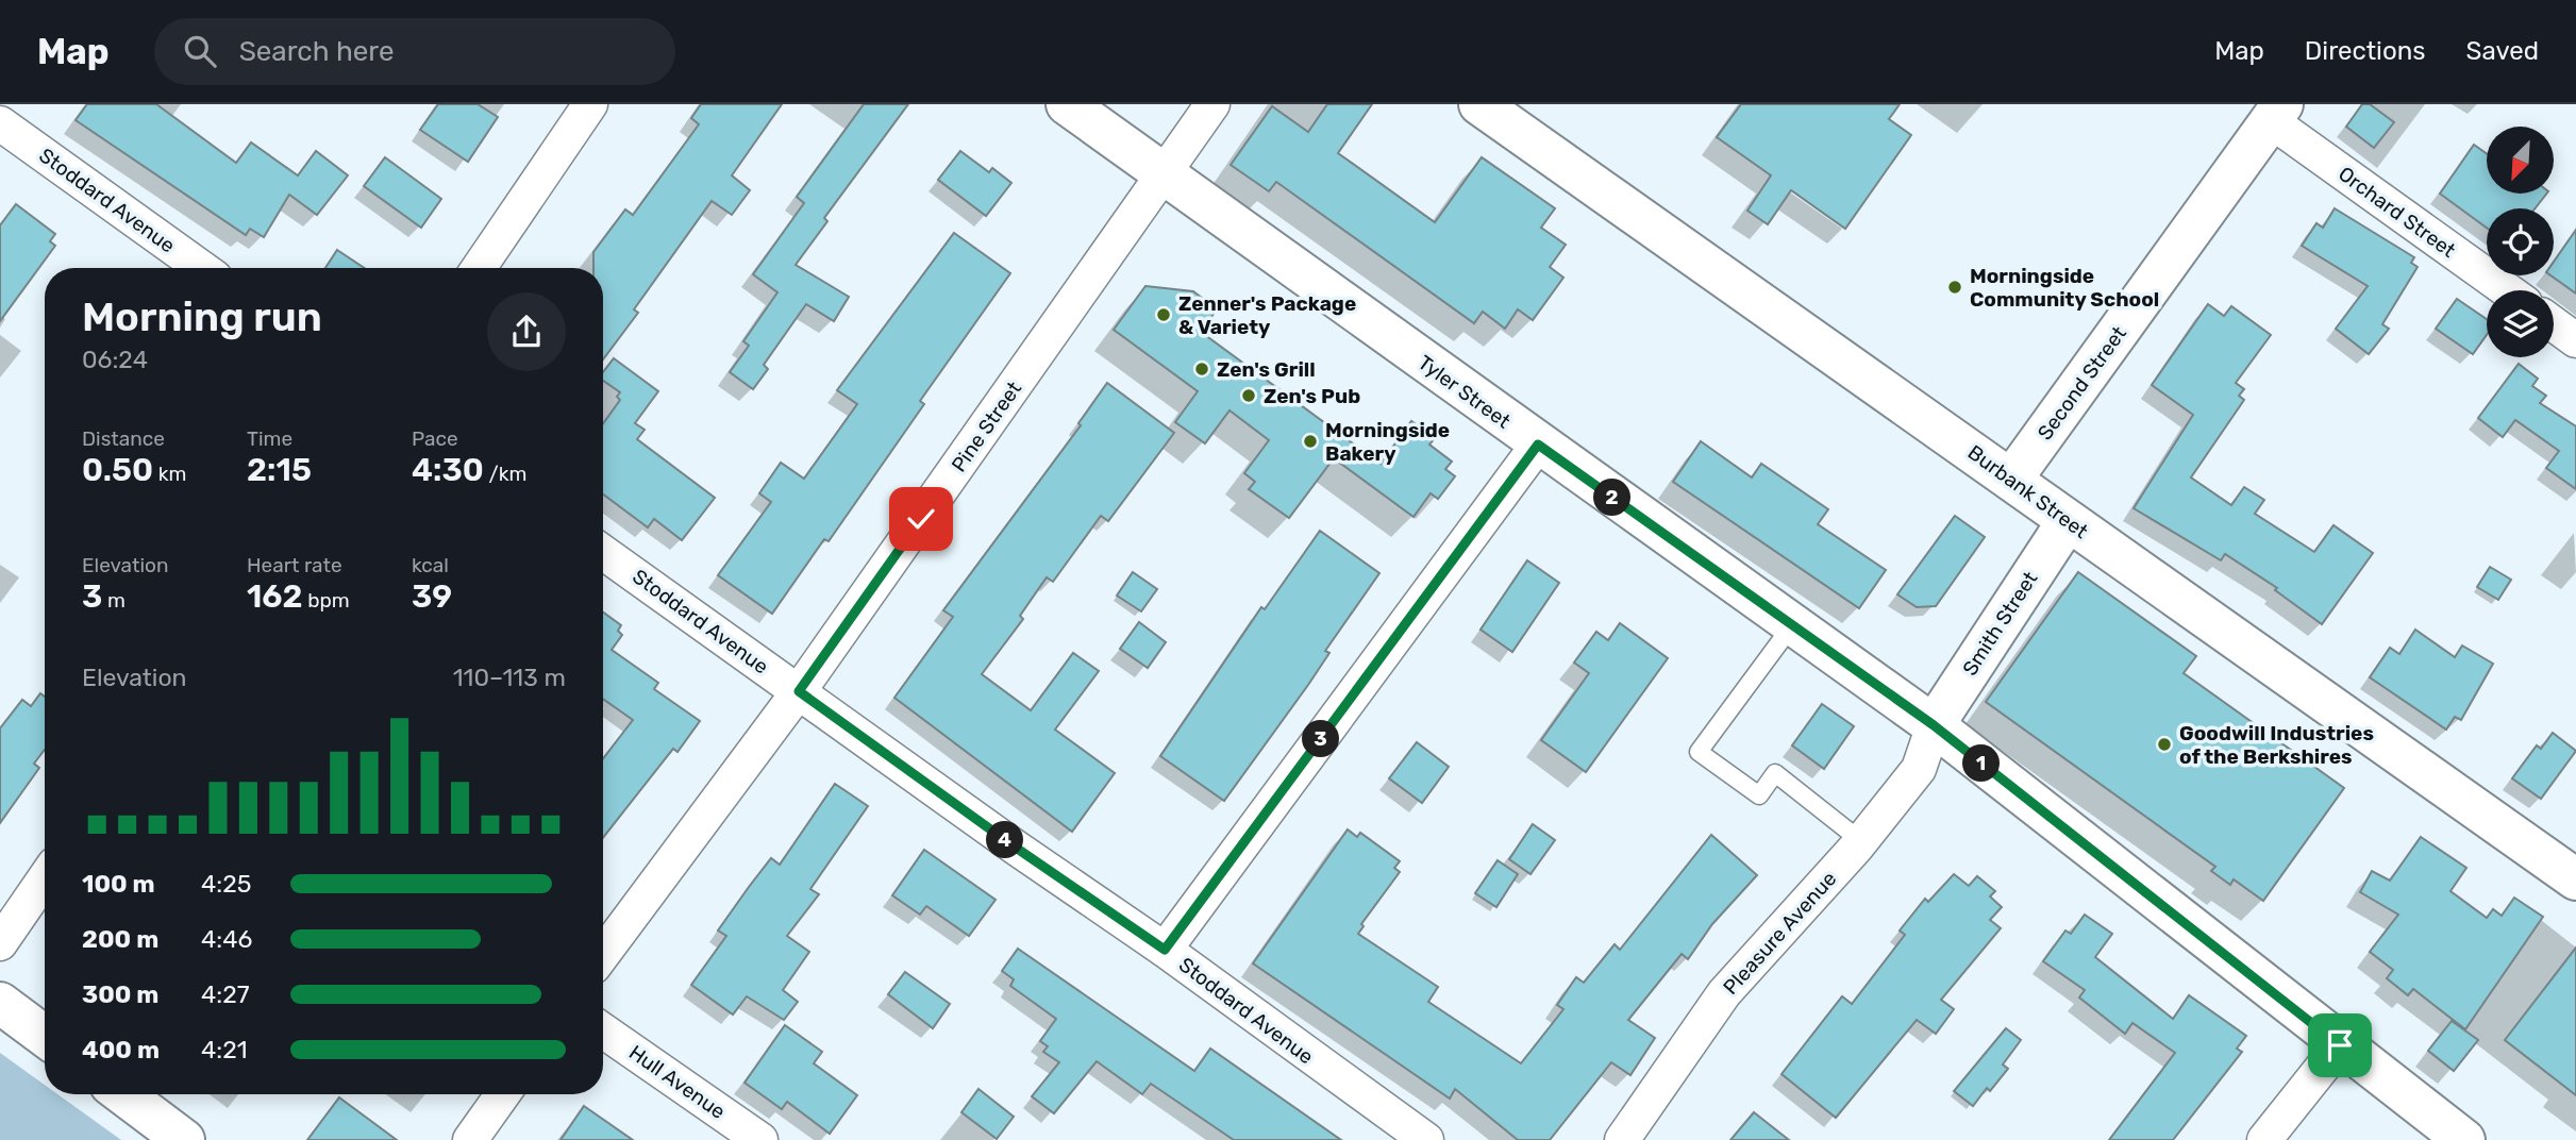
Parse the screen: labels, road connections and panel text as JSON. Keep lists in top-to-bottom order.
{
  "streets": {
    "street": [
      "Stoddard Avenue",
      "Orchard Street",
      "Second Street",
      "Tyler Street",
      "Pine Street",
      "Burbank Street",
      "Smith Street",
      "Pleasure Avenue",
      "Hull Avenue"
    ]
  },
  "crossings": [
    ["Stoddard Avenue", "Pine Street"],
    ["Orchard Street", "Second Street"],
    ["Second Street", "Burbank Street"],
    ["Tyler Street", "Pine Street"],
    ["Tyler Street", "Smith Street"],
    ["Tyler Street", "Pleasure Avenue"],
    ["Burbank Street", "Smith Street"],
    ["Smith Street", "Pleasure Avenue"]
  ],
  "places": [
    "Morningside Community School",
    "Zenner's Package & Variety",
    "Zen's Grill",
    "Zen's Pub",
    "Morningside Bakery",
    "Goodwill Industries of the Berkshires"
  ],
  "north": "bottom left",
  "page": {
    "header": "Map",
    "search": "Search here",
    "nav": ["Map", "Directions", "Saved"],
    "heading": ["Morning run", "06:24"],
    "stats": [
      ["Distance", "0.50 km"],
      ["Time", "2:15"],
      ["Pace", "4:30 /km"],
      ["Elevation", "3 m"],
      ["Heart rate", "162 bpm"],
      ["kcal", "39"]
    ],
    "pins": [
      "2",
      "3",
      "1",
      "4"
    ],
    "chart": ["Elevation", "110–113 m"],
    "list": [
      {
        "name": "100 m",
        "note": "4:25"
      },
      {
        "name": "200 m",
        "note": "4:46"
      },
      {
        "name": "300 m",
        "note": "4:27"
      },
      {
        "name": "400 m",
        "note": "4:21"
      }
    ]
  }
}
